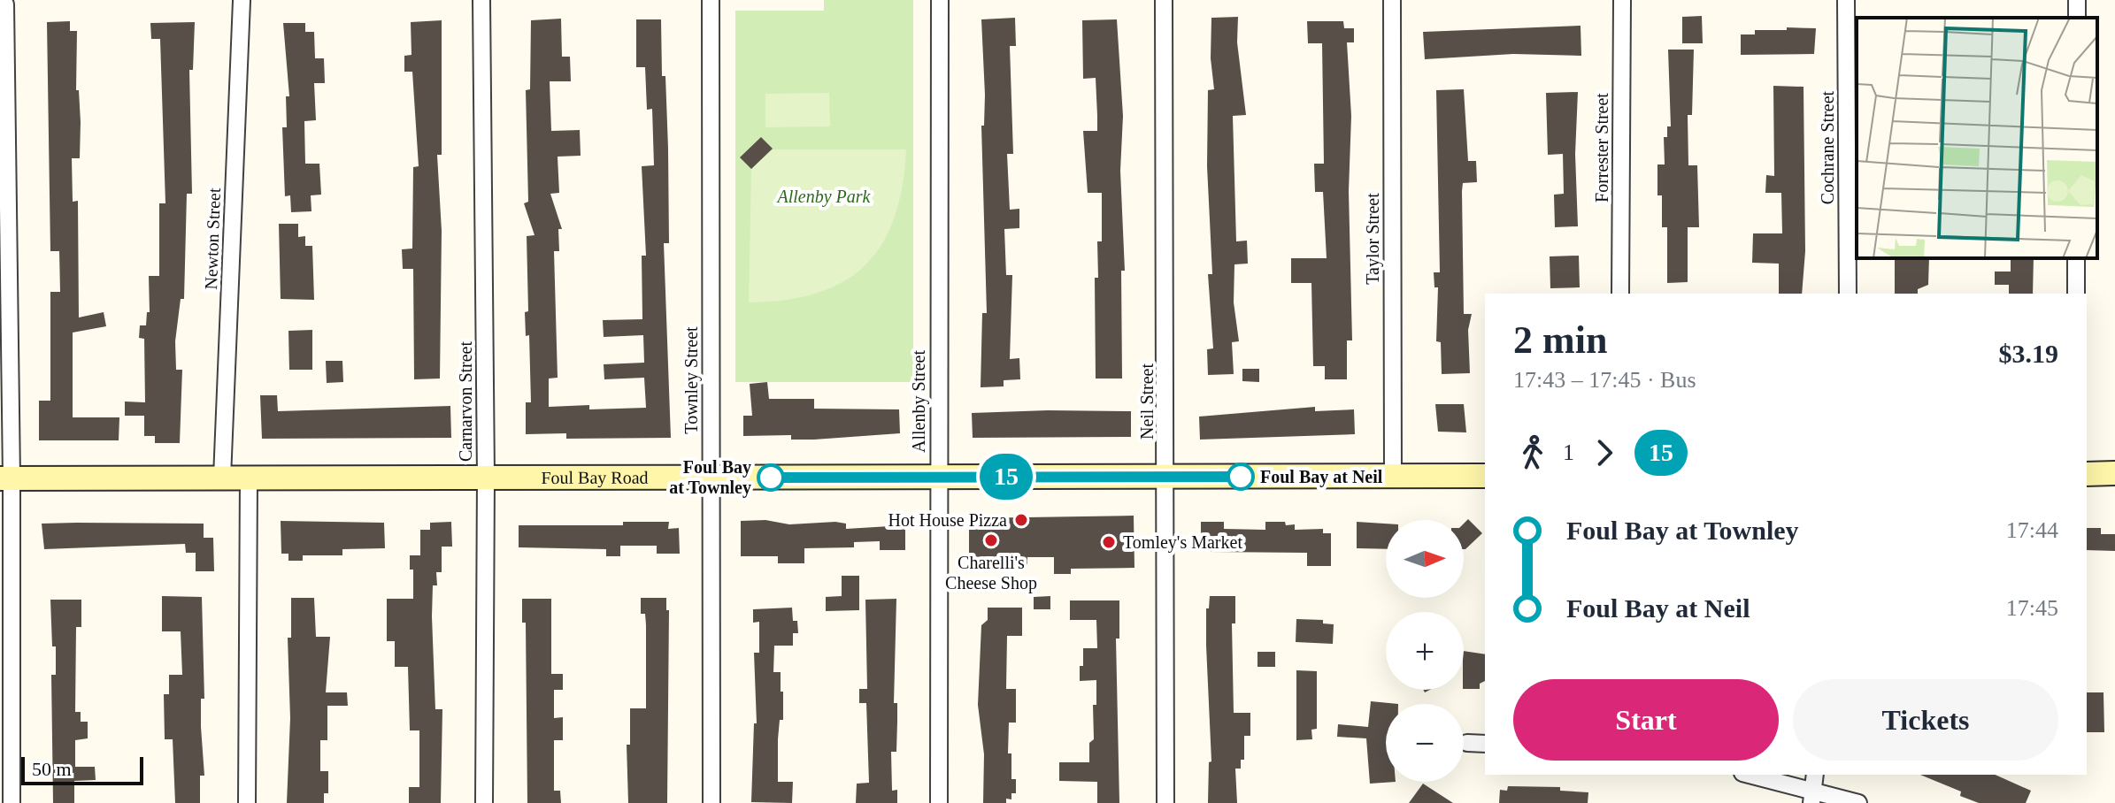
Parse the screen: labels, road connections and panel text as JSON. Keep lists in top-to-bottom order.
{
  "streets": {
    "main road": ["Foul Bay Road"],
    "street": [
      "Forrester Street",
      "Cochrane Street",
      "Newton Street",
      "Taylor Street",
      "Townley Street",
      "Carnarvon Street",
      "Allenby Street",
      "Neil Street"
    ]
  },
  "crossings": [
    ["Newton Street", "Foul Bay Road"],
    ["Taylor Street", "Foul Bay Road"],
    ["Townley Street", "Foul Bay Road"],
    ["Carnarvon Street", "Foul Bay Road"],
    ["Allenby Street", "Foul Bay Road"],
    ["Neil Street", "Foul Bay Road"]
  ],
  "parks": ["Allenby Park"],
  "places": [
    "Foul Bay at Neil",
    "Foul Bay at Townley",
    "Hot House Pizza",
    "Charelli's Cheese Shop",
    "Tomley's Market"
  ],
  "lines": ["bus line 15"],
  "scale_bar": "50 m",
  "north": "right",
  "page": {
    "on_map": "15",
    "heading": ["2 min", "17:43 – 17:45 · Bus", "$3.19"],
    "legs": ["1", "15"],
    "list": [
      {
        "name": "Foul Bay at Townley",
        "value": "17:44"
      },
      {
        "name": "Foul Bay at Neil",
        "value": "17:45"
      }
    ],
    "map_buttons": ["+", "−"],
    "buttons": ["Start", "Tickets"],
    "scale": "50 m"
  }
}
